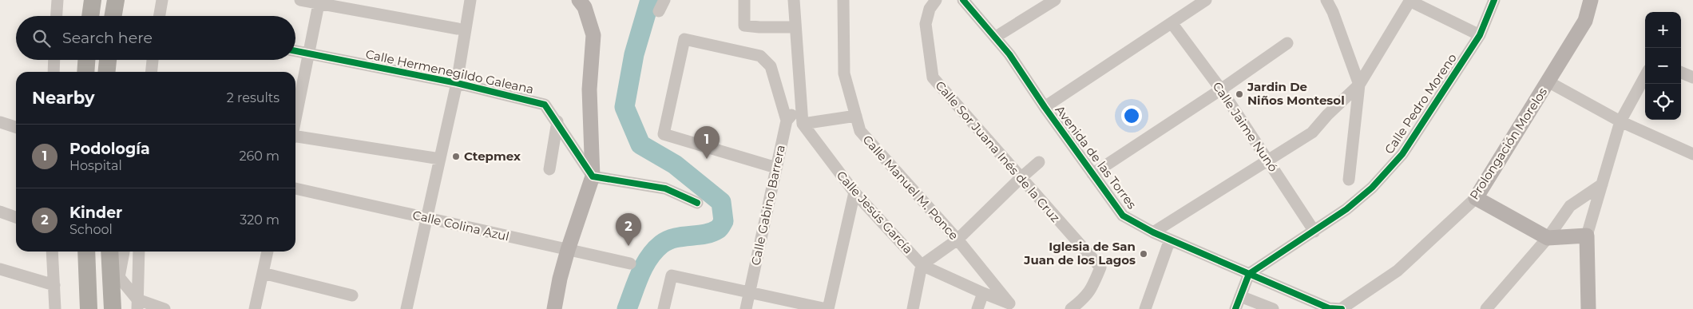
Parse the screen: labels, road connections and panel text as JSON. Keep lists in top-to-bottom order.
{
  "streets": {
    "main road": ["Prolongación Morelos"],
    "street": [
      "Calle Hermenegildo Galeana",
      "Calle Pedro Moreno",
      "Calle Jaime Nunó",
      "Calle Sor Juana Inés de la Cruz",
      "Avenida de las Torres",
      "Calle Manuel M. Ponce",
      "Calle Gabino Barrera",
      "Calle Jesús García",
      "Calle Colina Azul"
    ]
  },
  "crossings": [
    ["Calle Pedro Moreno", "Calle Jaime Nunó"],
    ["Calle Pedro Moreno", "Avenida de las Torres"],
    ["Prolongación Morelos", "Avenida de las Torres"],
    ["Calle Manuel M. Ponce", "Calle Jesús García"],
    ["Calle Gabino Barrera", "Calle Jesús García"]
  ],
  "places": ["Jardin De Niños Montesol", "Ctepmex", "Iglesia de San Juan de los Lagos"],
  "page": {
    "map_buttons": ["+", "−"],
    "search": "Search here",
    "heading": ["Nearby", "2 results"],
    "list": [
      {
        "mark": "1",
        "name": "Podología",
        "note": "Hospital",
        "value": "260 m"
      },
      {
        "mark": "2",
        "name": "Kinder",
        "note": "School",
        "value": "320 m"
      }
    ],
    "pins": ["1", "2"]
  }
}
